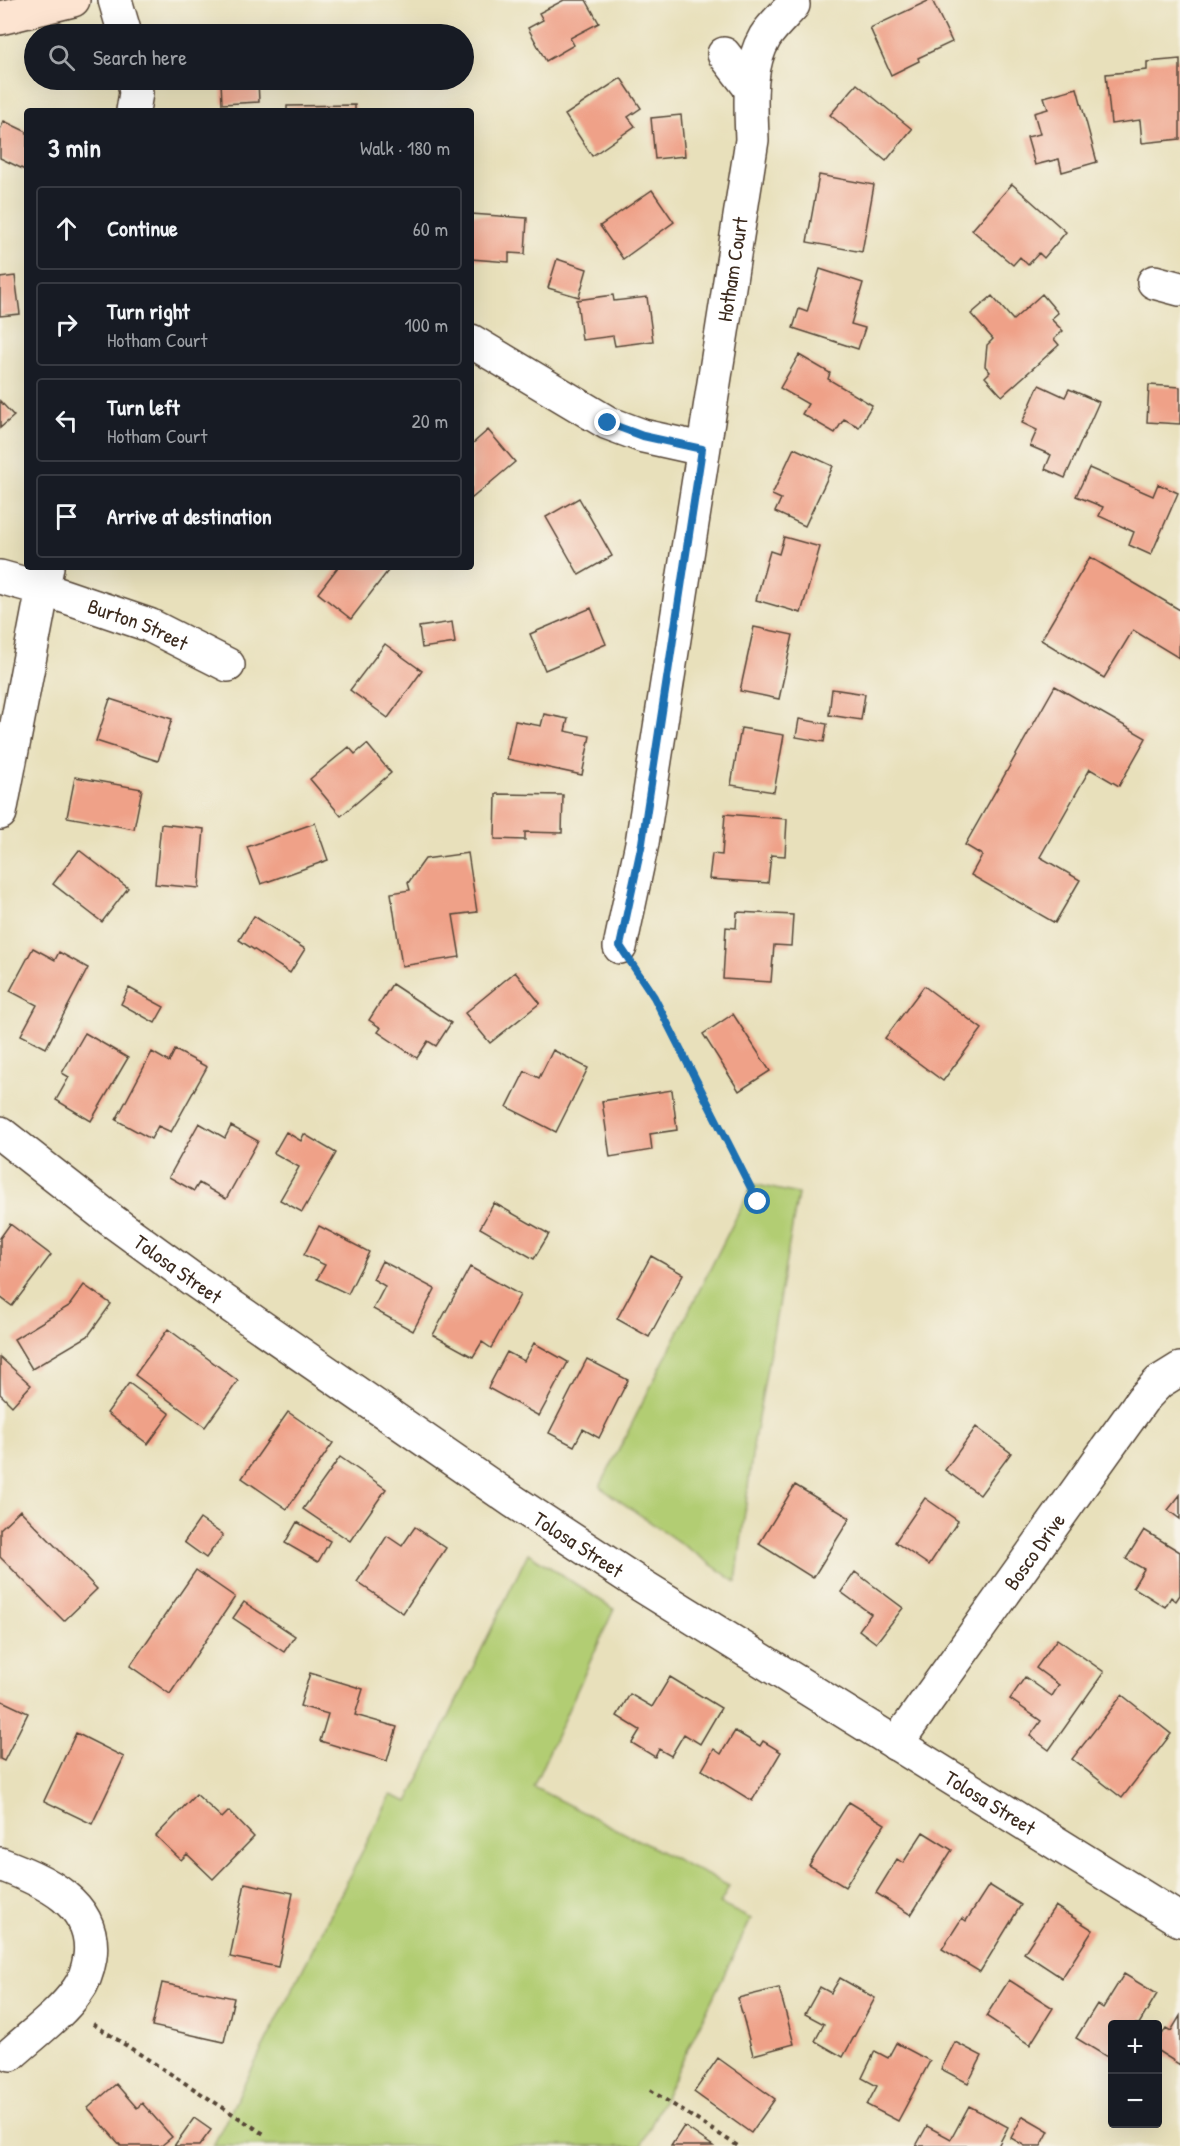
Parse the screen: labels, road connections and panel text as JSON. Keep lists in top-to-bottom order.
{
  "streets": {
    "street": [
      "Hotham Court",
      "Burton Street",
      "Tolosa Street",
      "Bosco Drive"
    ]
  },
  "crossings": [
    ["Tolosa Street", "Bosco Drive"]
  ],
  "page": {
    "search": "Search here",
    "heading": ["3 min", "Walk · 180 m"],
    "list": [
      ["Continue", "60 m"],
      ["Turn right", "Hotham Court", "100 m"],
      ["Turn left", "Hotham Court", "20 m"],
      "Arrive at destination"
    ],
    "map_buttons": ["+", "−"]
  }
}
